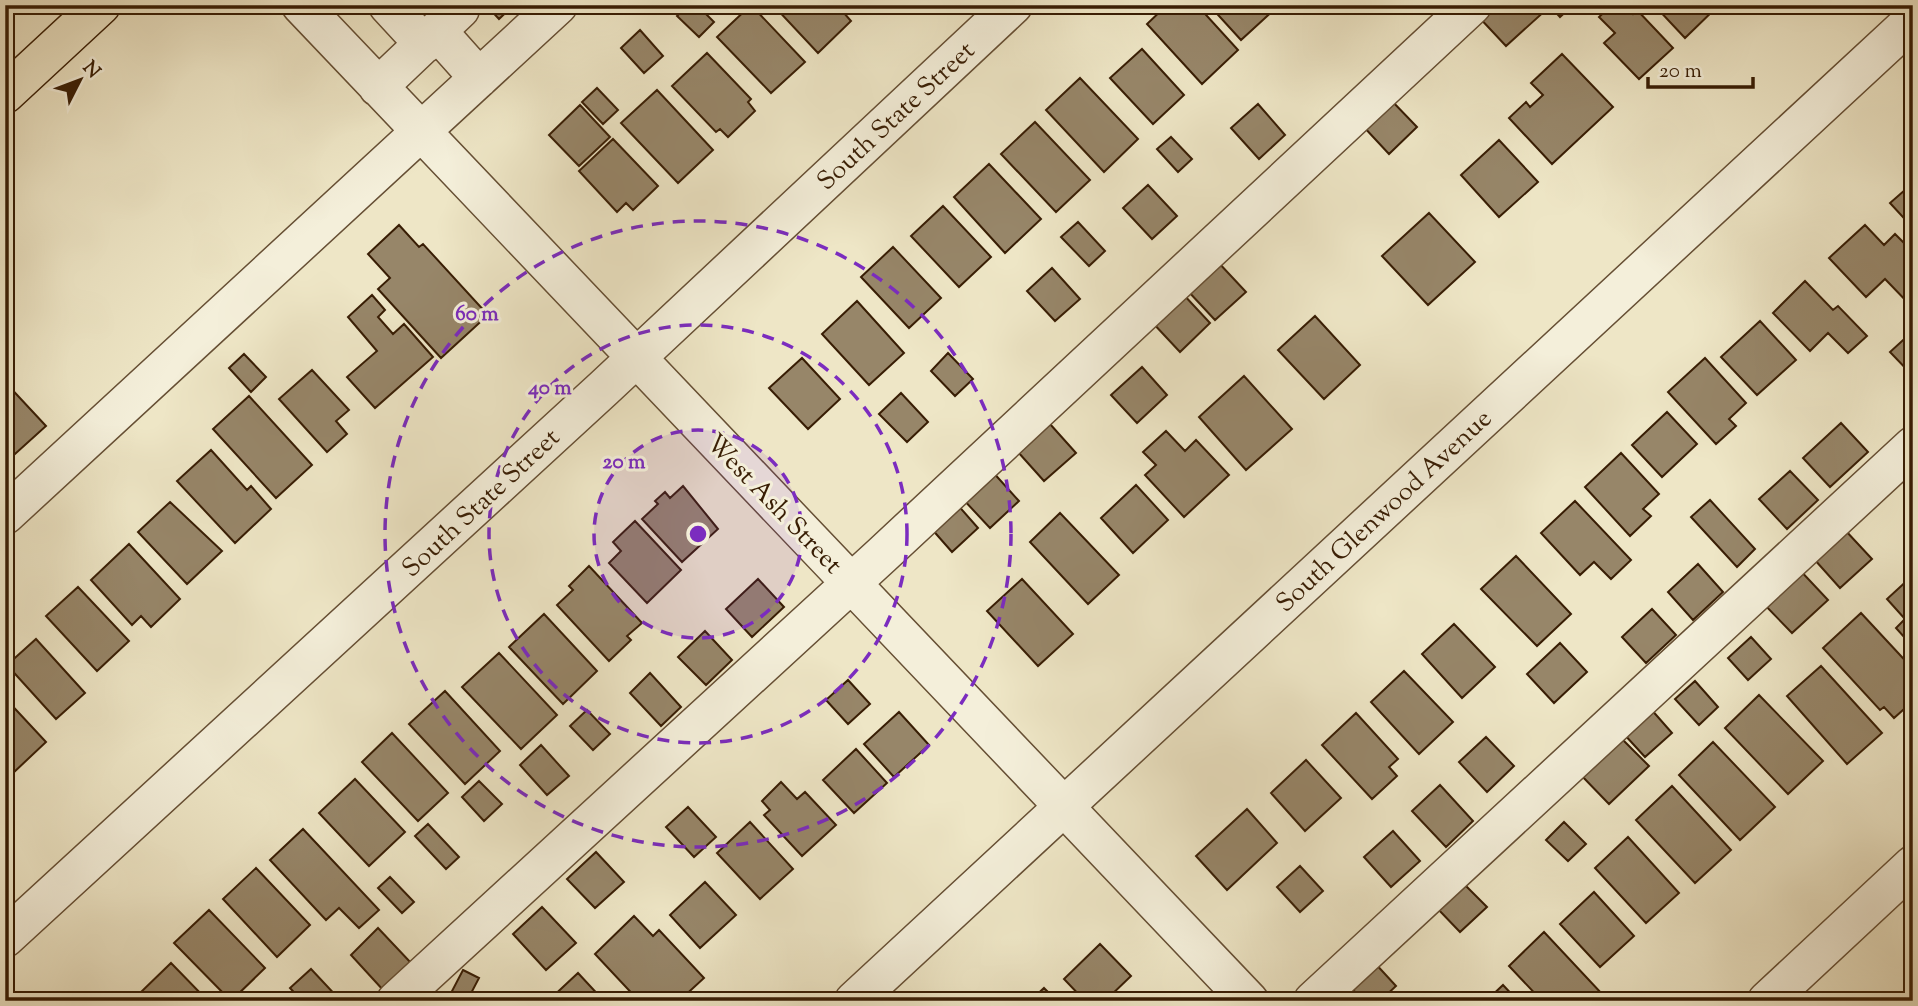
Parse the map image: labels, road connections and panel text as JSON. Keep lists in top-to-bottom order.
{
  "streets": {
    "street": ["South State Street", "West Ash Street", "South Glenwood Avenue"]
  },
  "crossings": [
    ["South State Street", "West Ash Street"],
    ["West Ash Street", "South Glenwood Avenue"]
  ],
  "scale_bar": "20 m",
  "north": "top right",
  "rings": ["60 m", "40 m", "20 m"]
}
